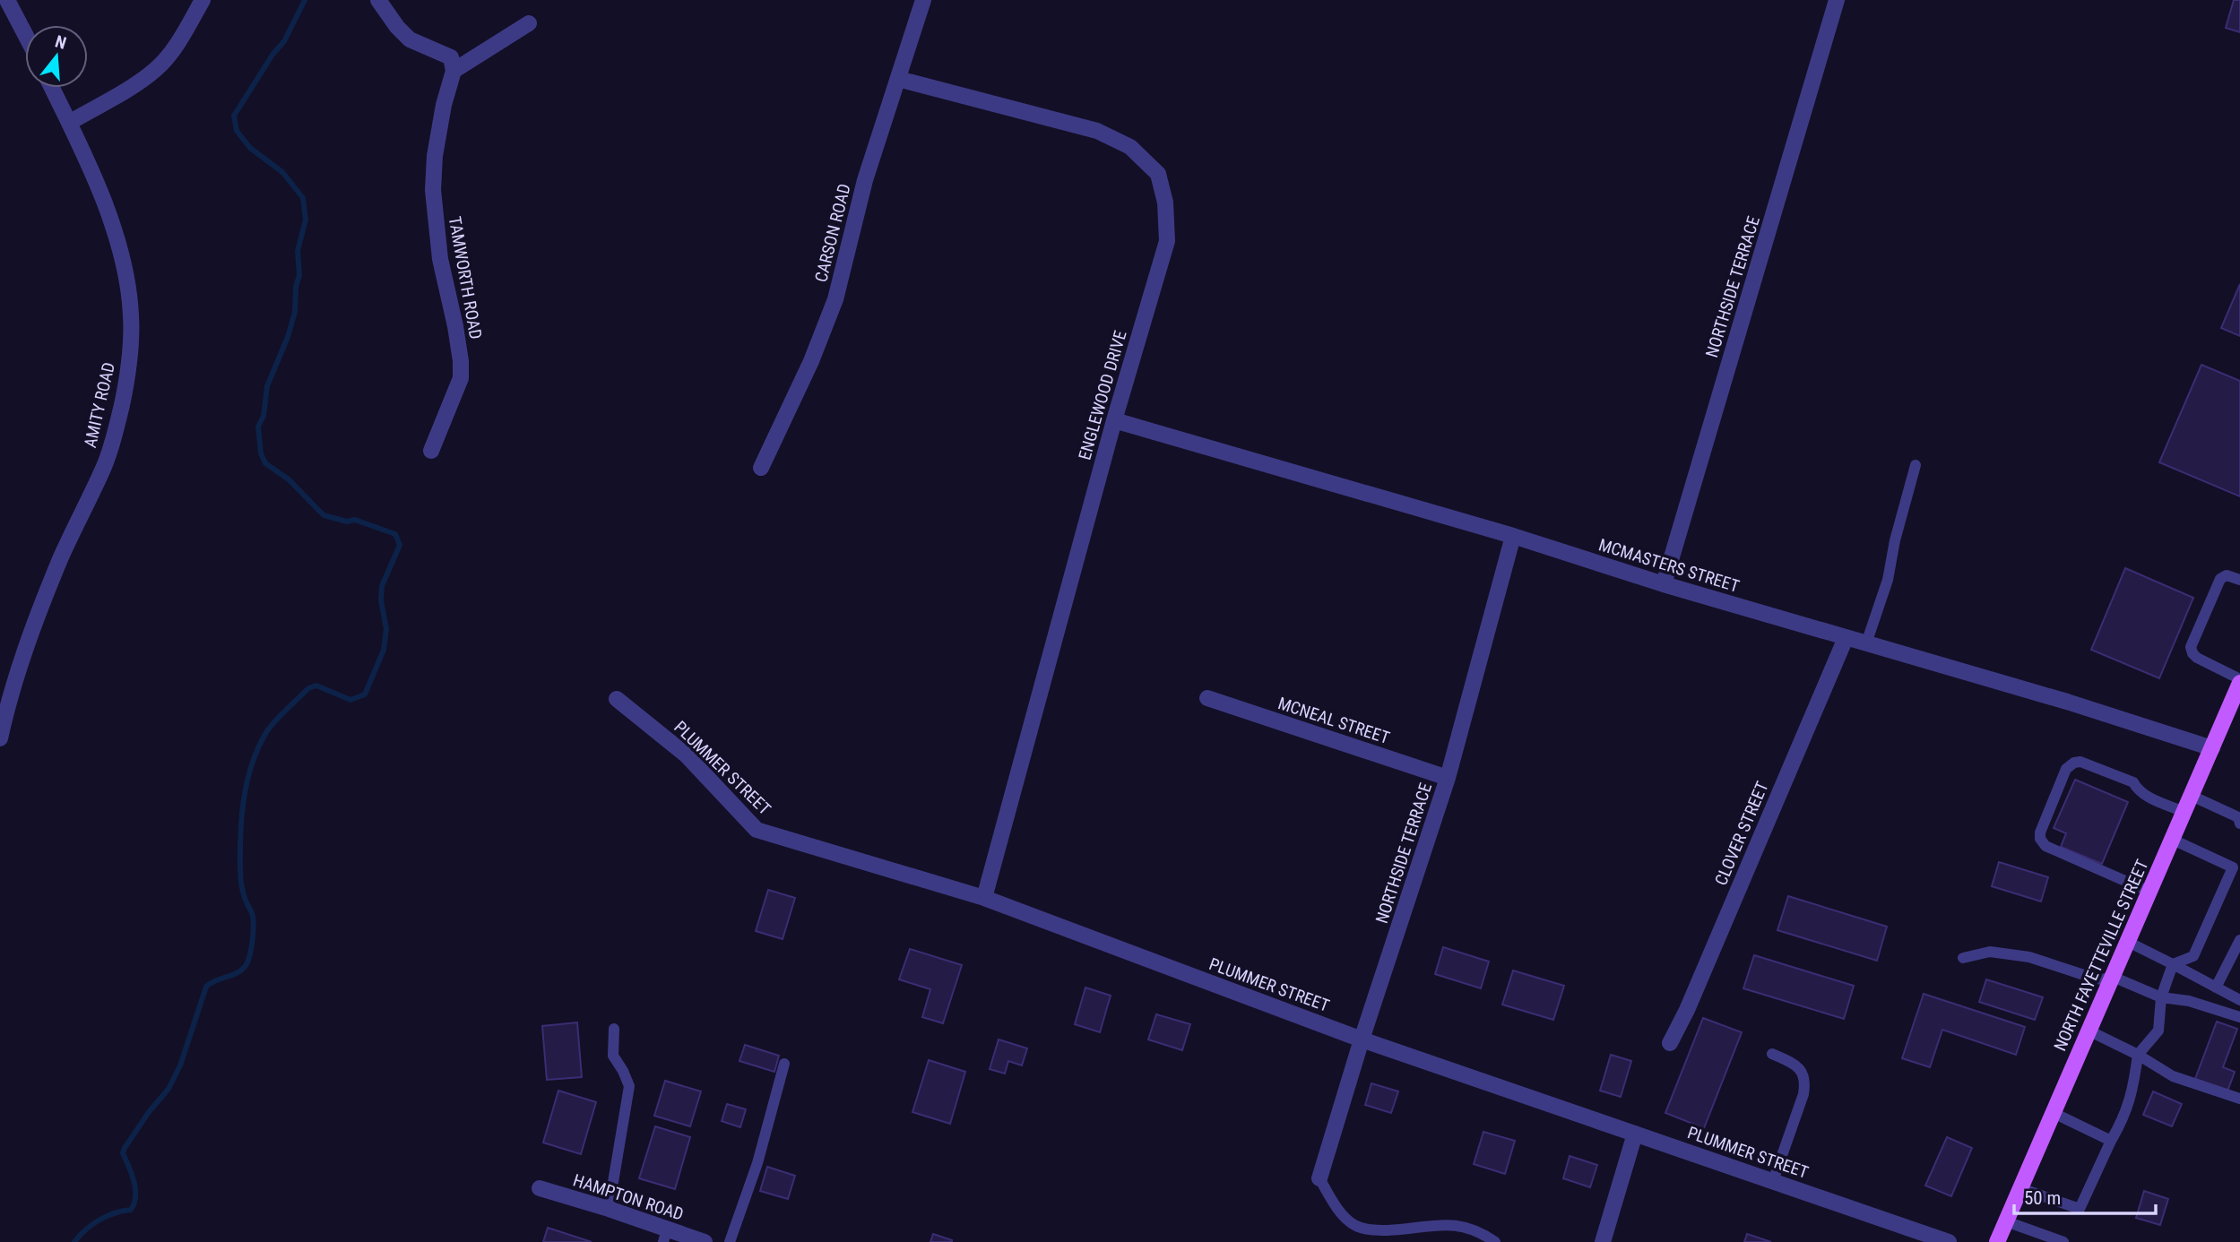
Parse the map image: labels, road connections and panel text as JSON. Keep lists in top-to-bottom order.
{
  "streets": {
    "main road": ["NORTH FAYETTEVILLE STREET"],
    "street": [
      "CARSON ROAD",
      "TAMWORTH ROAD",
      "NORTHSIDE TERRACE",
      "ENGLEWOOD DRIVE",
      "AMITY ROAD",
      "MCMASTERS STREET",
      "MCNEAL STREET",
      "PLUMMER STREET",
      "CLOVER STREET",
      "HAMPTON ROAD"
    ]
  },
  "crossings": [
    ["CARSON ROAD", "ENGLEWOOD DRIVE"],
    ["NORTHSIDE TERRACE", "MCMASTERS STREET"],
    ["NORTHSIDE TERRACE", "MCNEAL STREET"],
    ["NORTHSIDE TERRACE", "PLUMMER STREET"],
    ["ENGLEWOOD DRIVE", "MCMASTERS STREET"],
    ["ENGLEWOOD DRIVE", "PLUMMER STREET"],
    ["MCMASTERS STREET", "CLOVER STREET"],
    ["MCMASTERS STREET", "NORTH FAYETTEVILLE STREET"]
  ],
  "scale_bar": "50 m",
  "north": "top"
}
